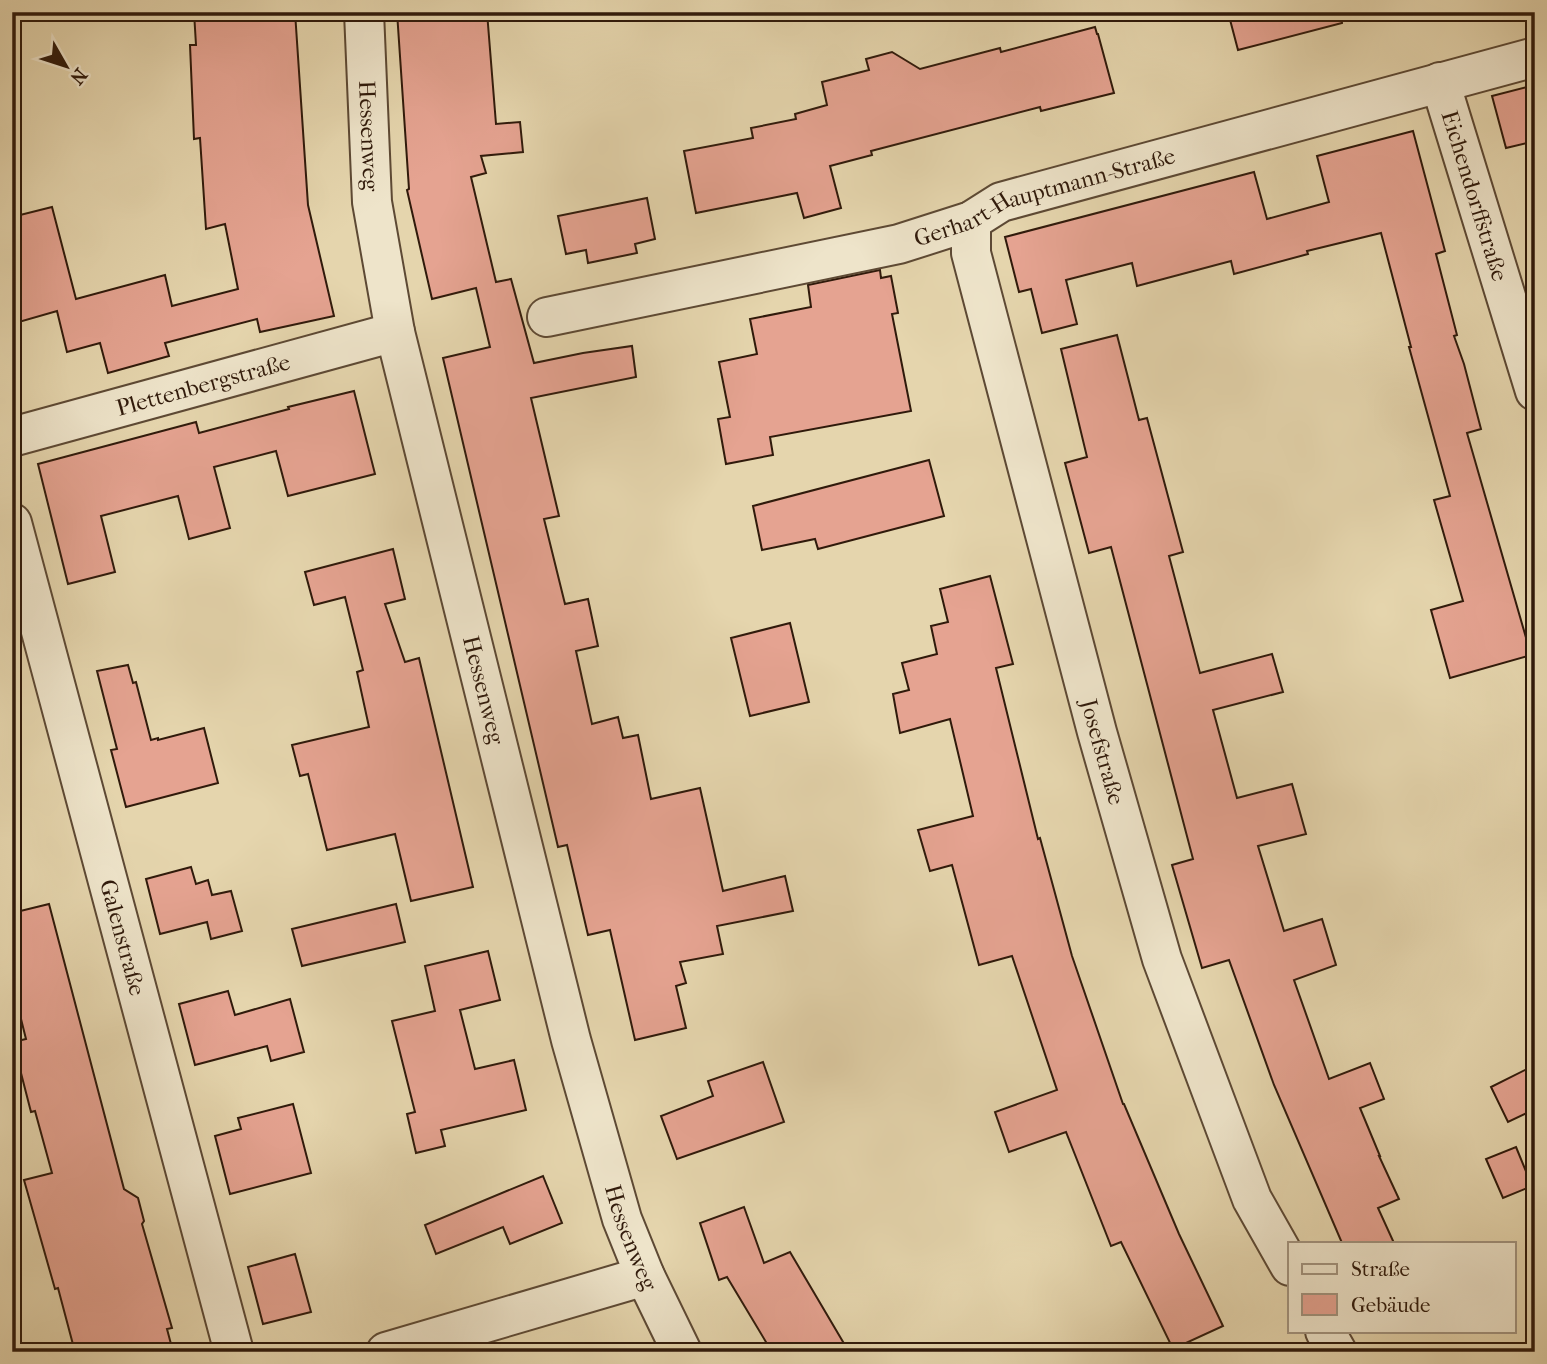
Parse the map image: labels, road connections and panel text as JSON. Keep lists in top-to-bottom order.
{
  "streets": {
    "street": [
      "Hessenweg",
      "Gerhart-Hauptmann-Straße",
      "Eichendorffstraße",
      "Plettenbergstraße",
      "Josefstraße",
      "Galenstraße"
    ]
  },
  "crossings": [
    ["Hessenweg", "Plettenbergstraße"],
    ["Gerhart-Hauptmann-Straße", "Eichendorffstraße"],
    ["Gerhart-Hauptmann-Straße", "Josefstraße"]
  ],
  "legend": ["Straße", "Gebäude"],
  "north": "bottom right"
}
